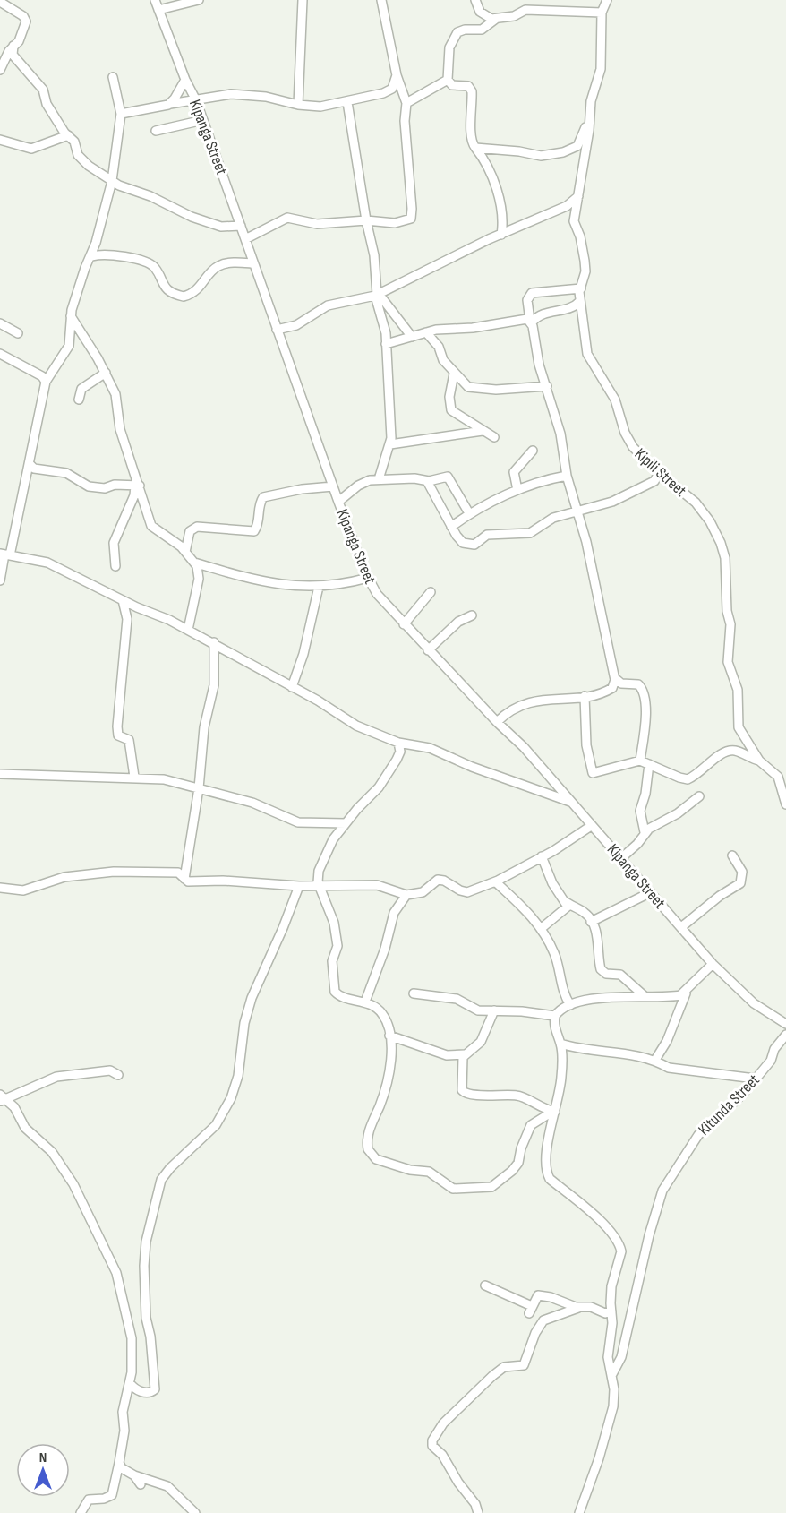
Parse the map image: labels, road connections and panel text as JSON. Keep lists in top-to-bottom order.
{
  "streets": {
    "street": ["Kipanga Street", "Kipili Street", "Kitunda Street"]
  },
  "north": "top"
}
